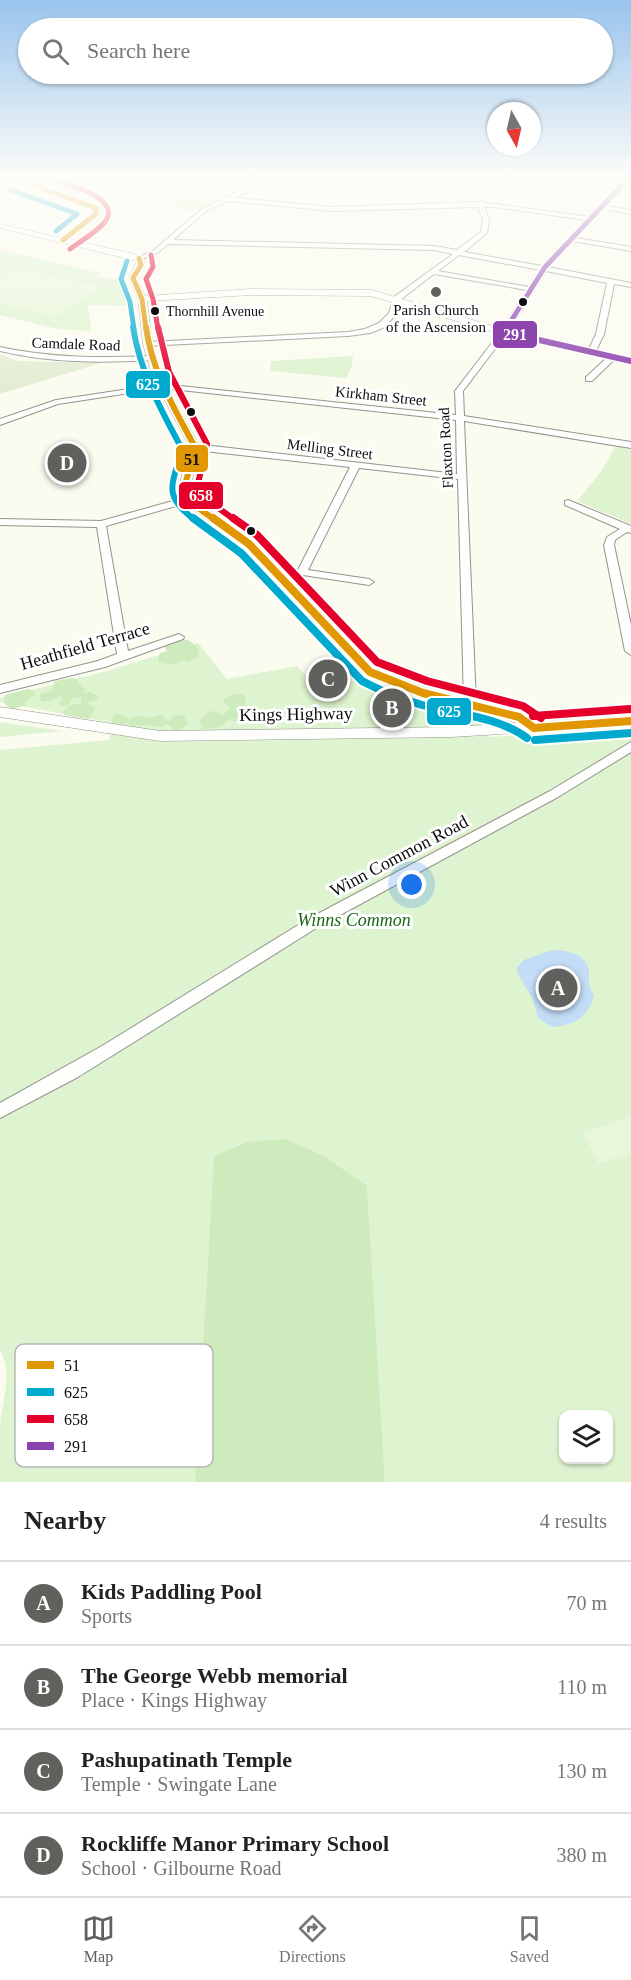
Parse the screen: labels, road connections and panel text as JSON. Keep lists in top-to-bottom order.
{
  "streets": {
    "street": [
      "Camdale Road",
      "Kirkham Street",
      "Flaxton Road",
      "Melling Street",
      "Heathfield Terrace",
      "Kings Highway",
      "Winn Common Road"
    ]
  },
  "crossings": [
    ["Kirkham Street", "Flaxton Road"],
    ["Flaxton Road", "Melling Street"]
  ],
  "parks": ["Winns Common"],
  "places": ["Parish Church of the Ascension", "Thornhill Avenue"],
  "lines": [
    "transit line 658",
    "transit line 291",
    "transit line 51",
    "transit line 625"
  ],
  "legend": [
    "51",
    "625",
    "658",
    "291"
  ],
  "north": "bottom",
  "page": {
    "search": "Search here",
    "pins": [
      "D",
      "C",
      "B",
      "A"
    ],
    "heading": ["Nearby", "4 results"],
    "list": [
      {
        "mark": "A",
        "name": "Kids Paddling Pool",
        "note": "Sports",
        "value": "70 m"
      },
      {
        "mark": "B",
        "name": "The George Webb memorial",
        "note": "Place · Kings Highway",
        "value": "110 m"
      },
      {
        "mark": "C",
        "name": "Pashupatinath Temple",
        "note": "Temple · Swingate Lane",
        "value": "130 m"
      },
      {
        "mark": "D",
        "name": "Rockliffe Manor Primary School",
        "note": "School · Gilbourne Road",
        "value": "380 m"
      }
    ],
    "nav": ["Map", "Directions", "Saved"]
  }
}
